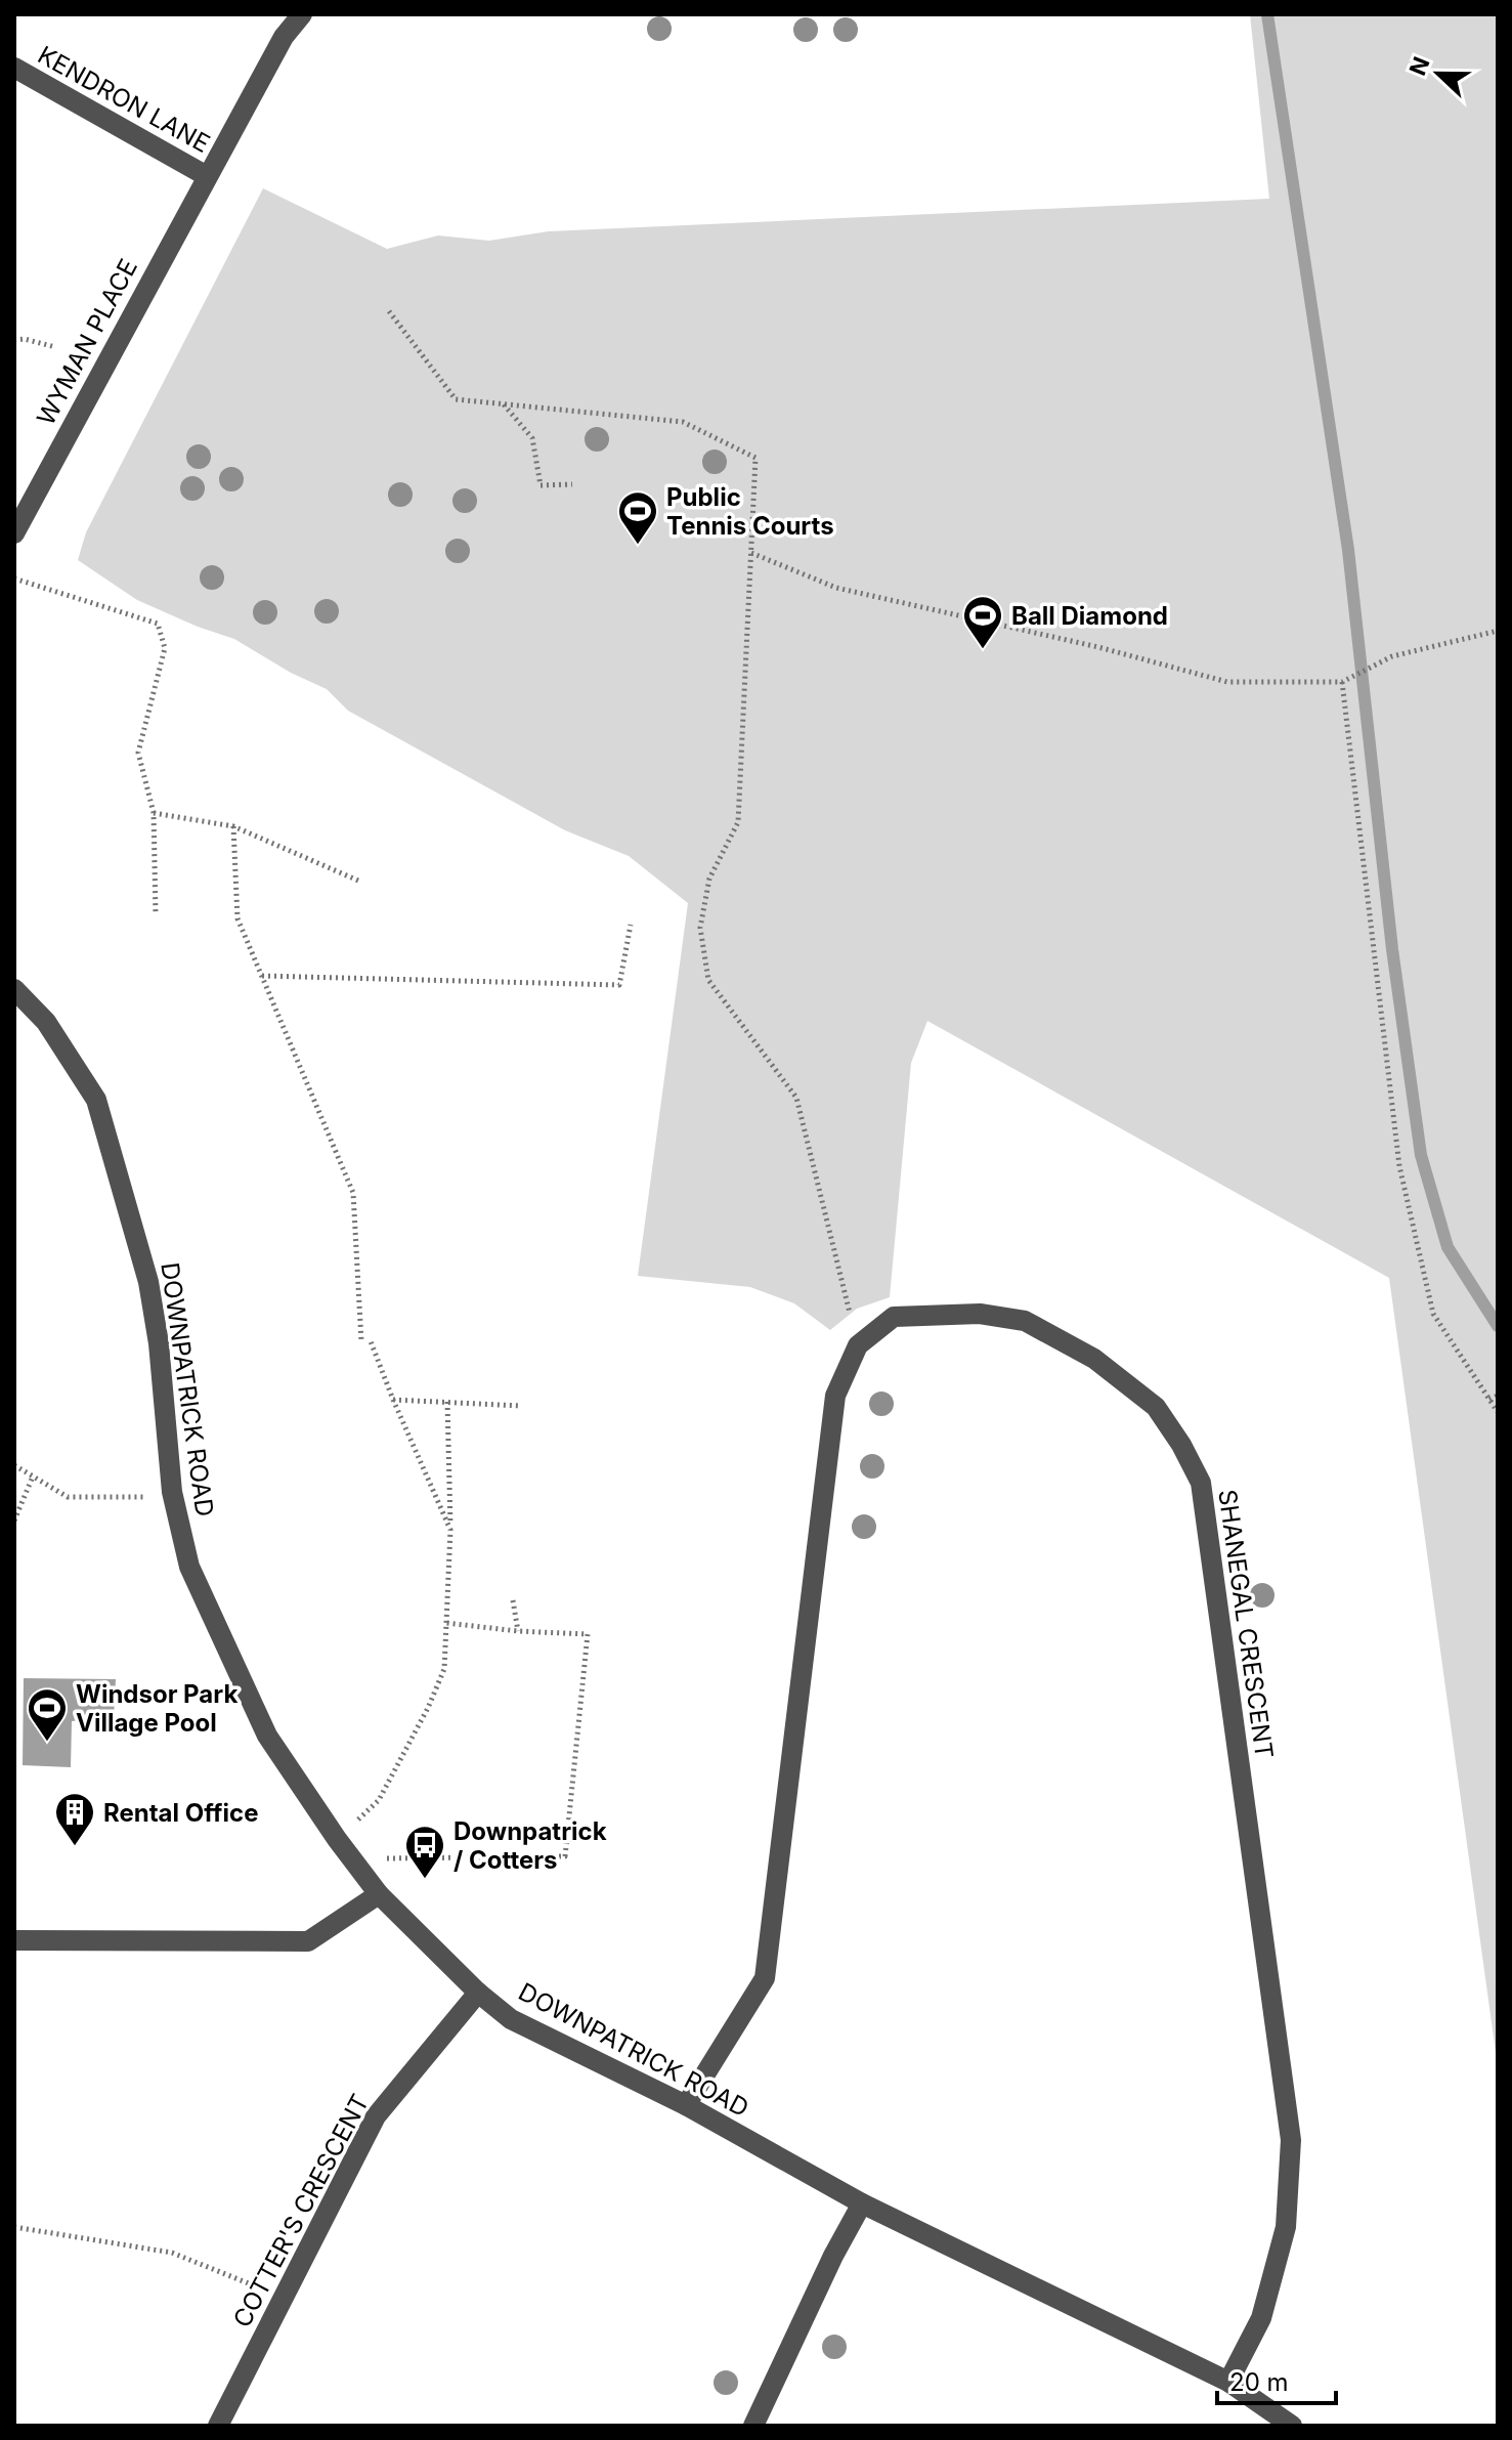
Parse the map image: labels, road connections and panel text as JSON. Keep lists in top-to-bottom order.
{
  "streets": {
    "street": [
      "KENDRON LANE",
      "WYMAN PLACE",
      "DOWNPATRICK ROAD",
      "SHANEGAL CRESCENT",
      "COTTER'S CRESCENT"
    ]
  },
  "crossings": [
    ["KENDRON LANE", "WYMAN PLACE"],
    ["DOWNPATRICK ROAD", "SHANEGAL CRESCENT"],
    ["DOWNPATRICK ROAD", "COTTER'S CRESCENT"]
  ],
  "places": {
    "sports": ["Public Tennis Courts", "Ball Diamond", "Windsor Park Village Pool"],
    "building": ["Rental Office"],
    "bus stop": ["Downpatrick / Cotters"]
  },
  "scale_bar": "20 m",
  "north": "left"
}
